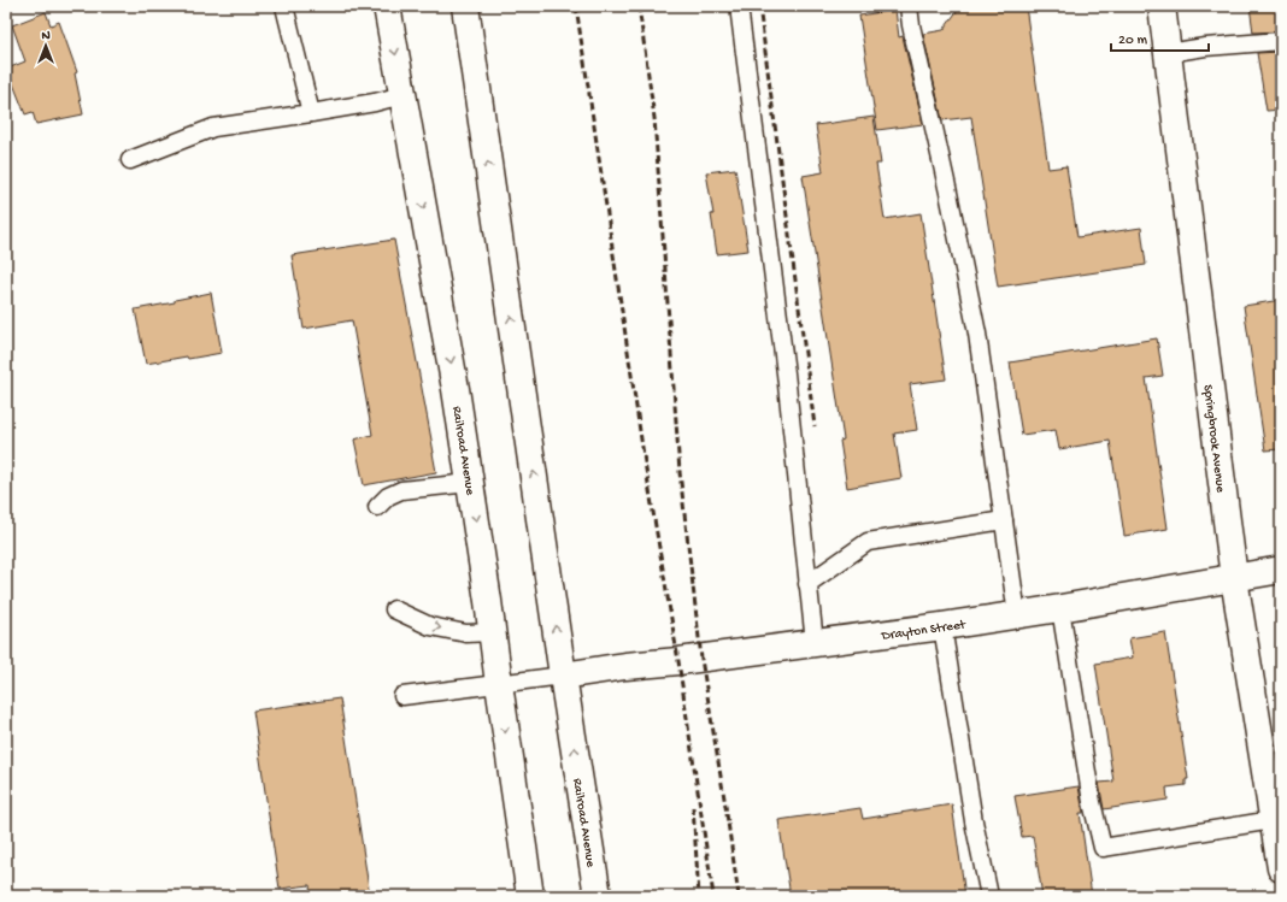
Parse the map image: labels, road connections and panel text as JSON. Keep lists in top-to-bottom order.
{
  "streets": {
    "main road": ["Springbrook Avenue", "Railroad Avenue", "Drayton Street"]
  },
  "crossings": [
    ["Springbrook Avenue", "Drayton Street"],
    ["Railroad Avenue", "Drayton Street"]
  ],
  "scale_bar": "20 m",
  "north": "top"
}
